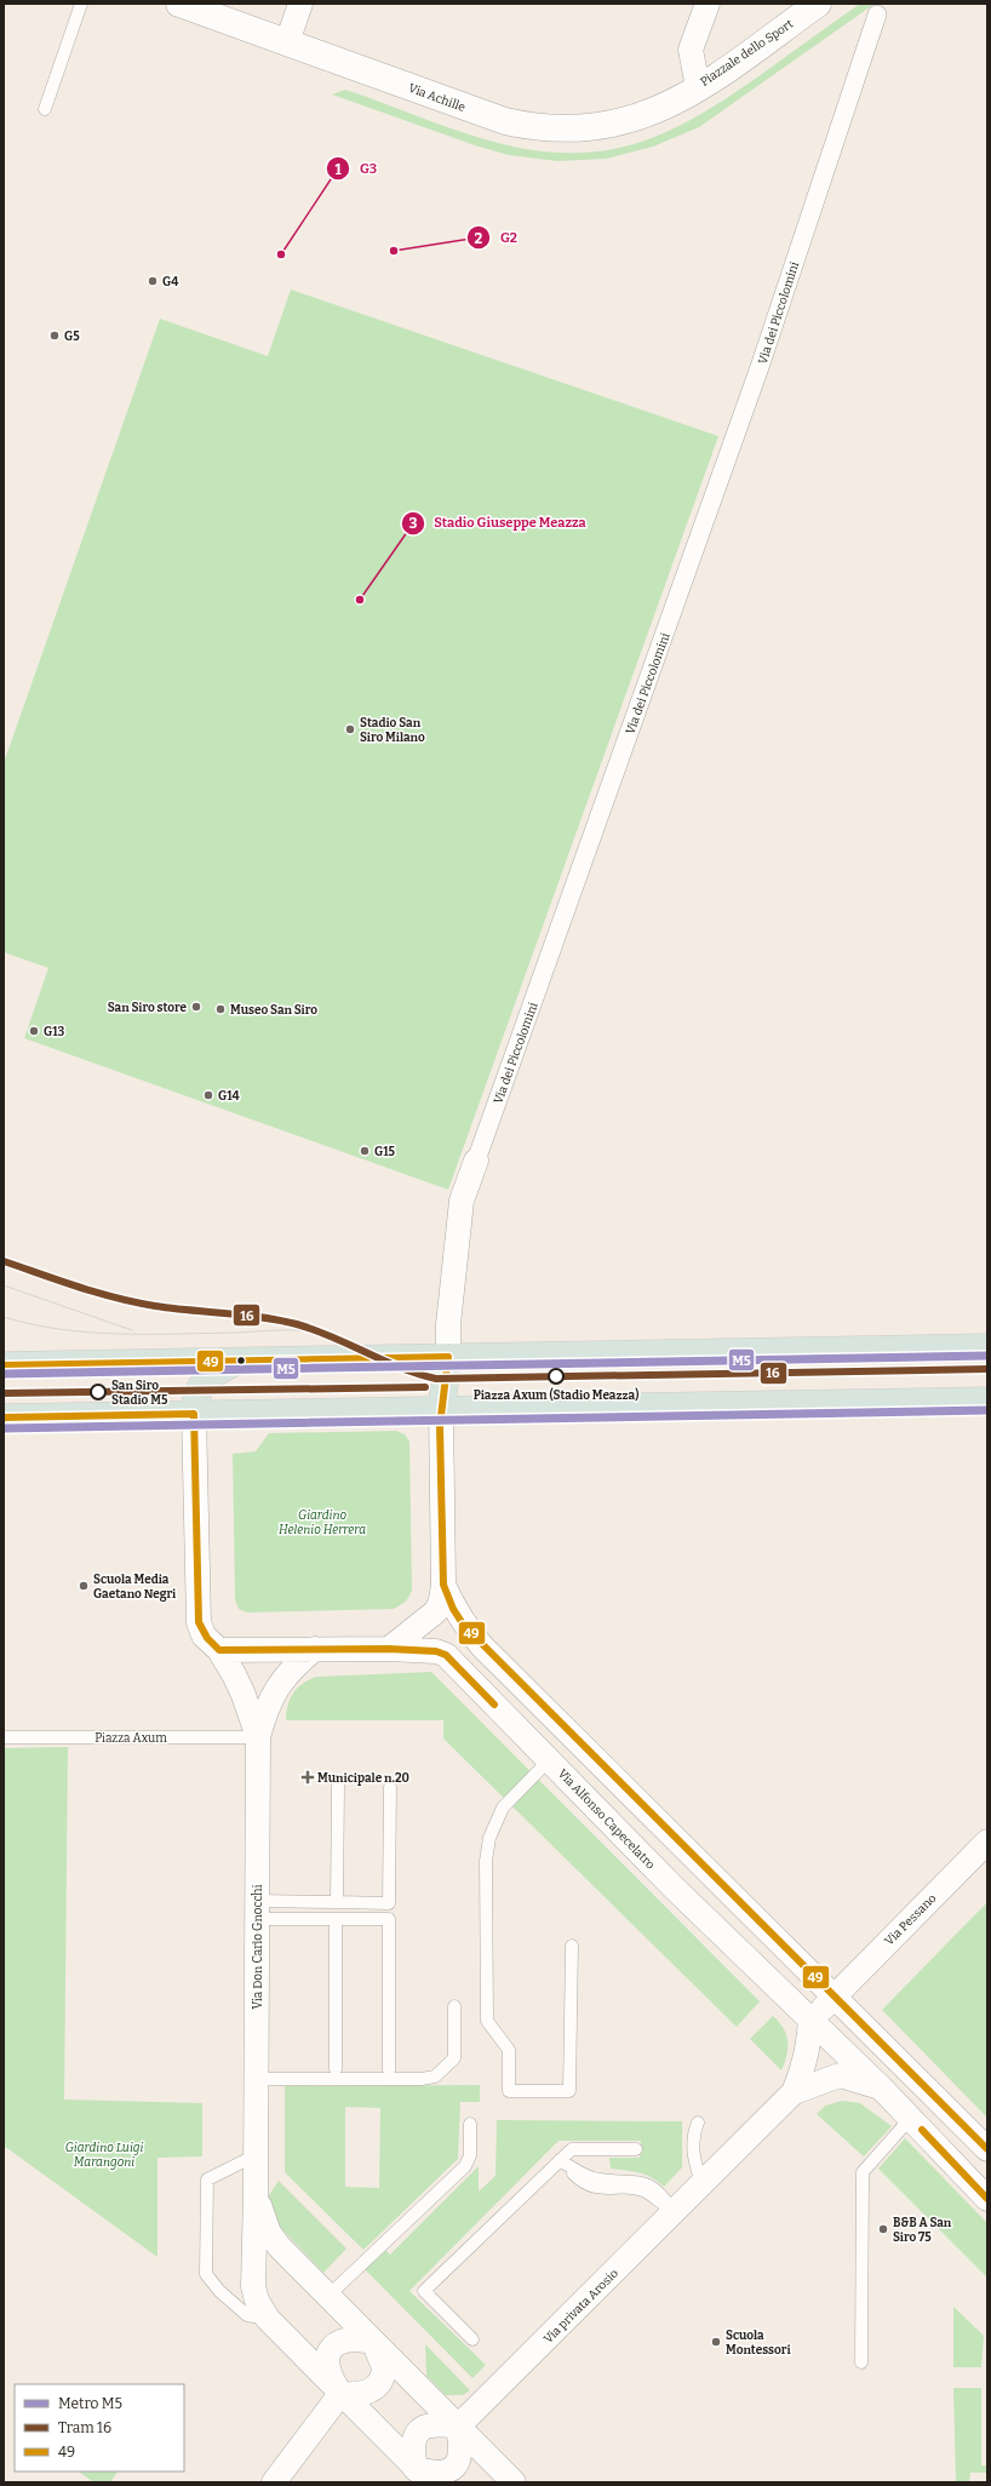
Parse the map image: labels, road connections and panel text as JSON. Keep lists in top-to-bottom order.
{
  "streets": {
    "street": [
      "Piazzale dello Sport",
      "Via Achille",
      "Via dei Piccolomini",
      "Via Alfonso Capecelatro",
      "Via Pessano",
      "Via Don Carlo Gnocchi",
      "Via privata Arosio"
    ],
    "lane": ["Piazza Axum"]
  },
  "crossings": [
    ["Piazzale dello Sport", "Via Achille"],
    ["Piazza Axum", "Via Don Carlo Gnocchi"],
    ["Via Alfonso Capecelatro", "Via privata Arosio"],
    ["Via Don Carlo Gnocchi", "Via privata Arosio"]
  ],
  "parks": ["Giardino Helenio Herrera", "Giardino Luigi Marangoni"],
  "places": {
    "other": [
      "G2",
      "G3",
      "G4",
      "G5",
      "Stadio Giuseppe Meazza",
      "Stadio San Siro Milano",
      "San Siro store",
      "Museo San Siro",
      "G13",
      "G14",
      "G15",
      "Piazza Axum (Stadio Meazza)",
      "San Siro Stadio M5",
      "Scuola Media Gaetano Negri",
      "B&B A San Siro 75",
      "Scuola Montessori"
    ],
    "health": ["Municipale n.20"]
  },
  "lines": ["tram line 16", "metro line M5", "transit line 49"],
  "legend": ["Metro M5", "Tram 16", "49"]
}
